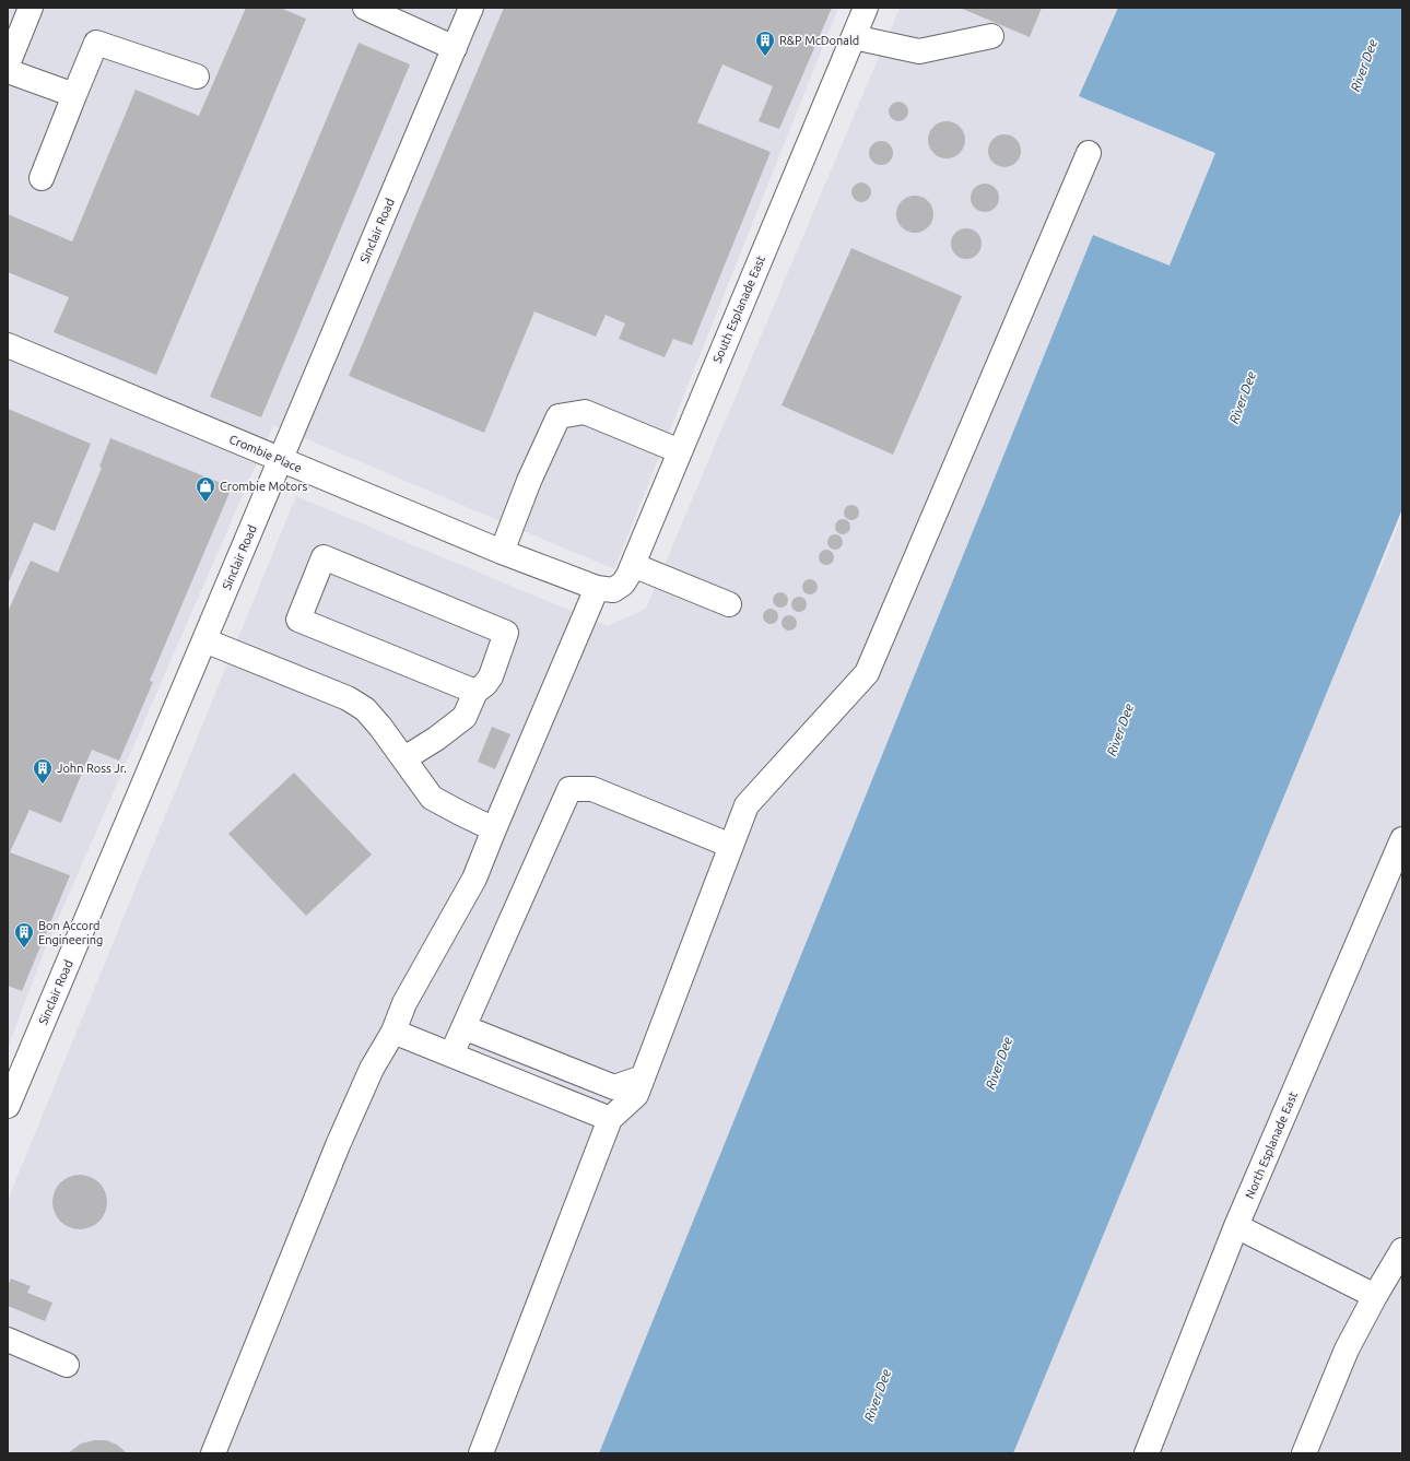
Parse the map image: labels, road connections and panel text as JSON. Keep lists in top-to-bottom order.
{
  "streets": {
    "street": [
      "Sinclair Road",
      "South Esplanade East",
      "Crombie Place",
      "North Esplanade East"
    ]
  },
  "crossings": [
    ["Sinclair Road", "Crombie Place"],
    ["South Esplanade East", "Crombie Place"]
  ],
  "water": ["River Dee"],
  "places": {
    "building": ["R&P McDonald", "John Ross Jr.", "Bon Accord Engineering"],
    "shop": ["Crombie Motors"]
  }
}
